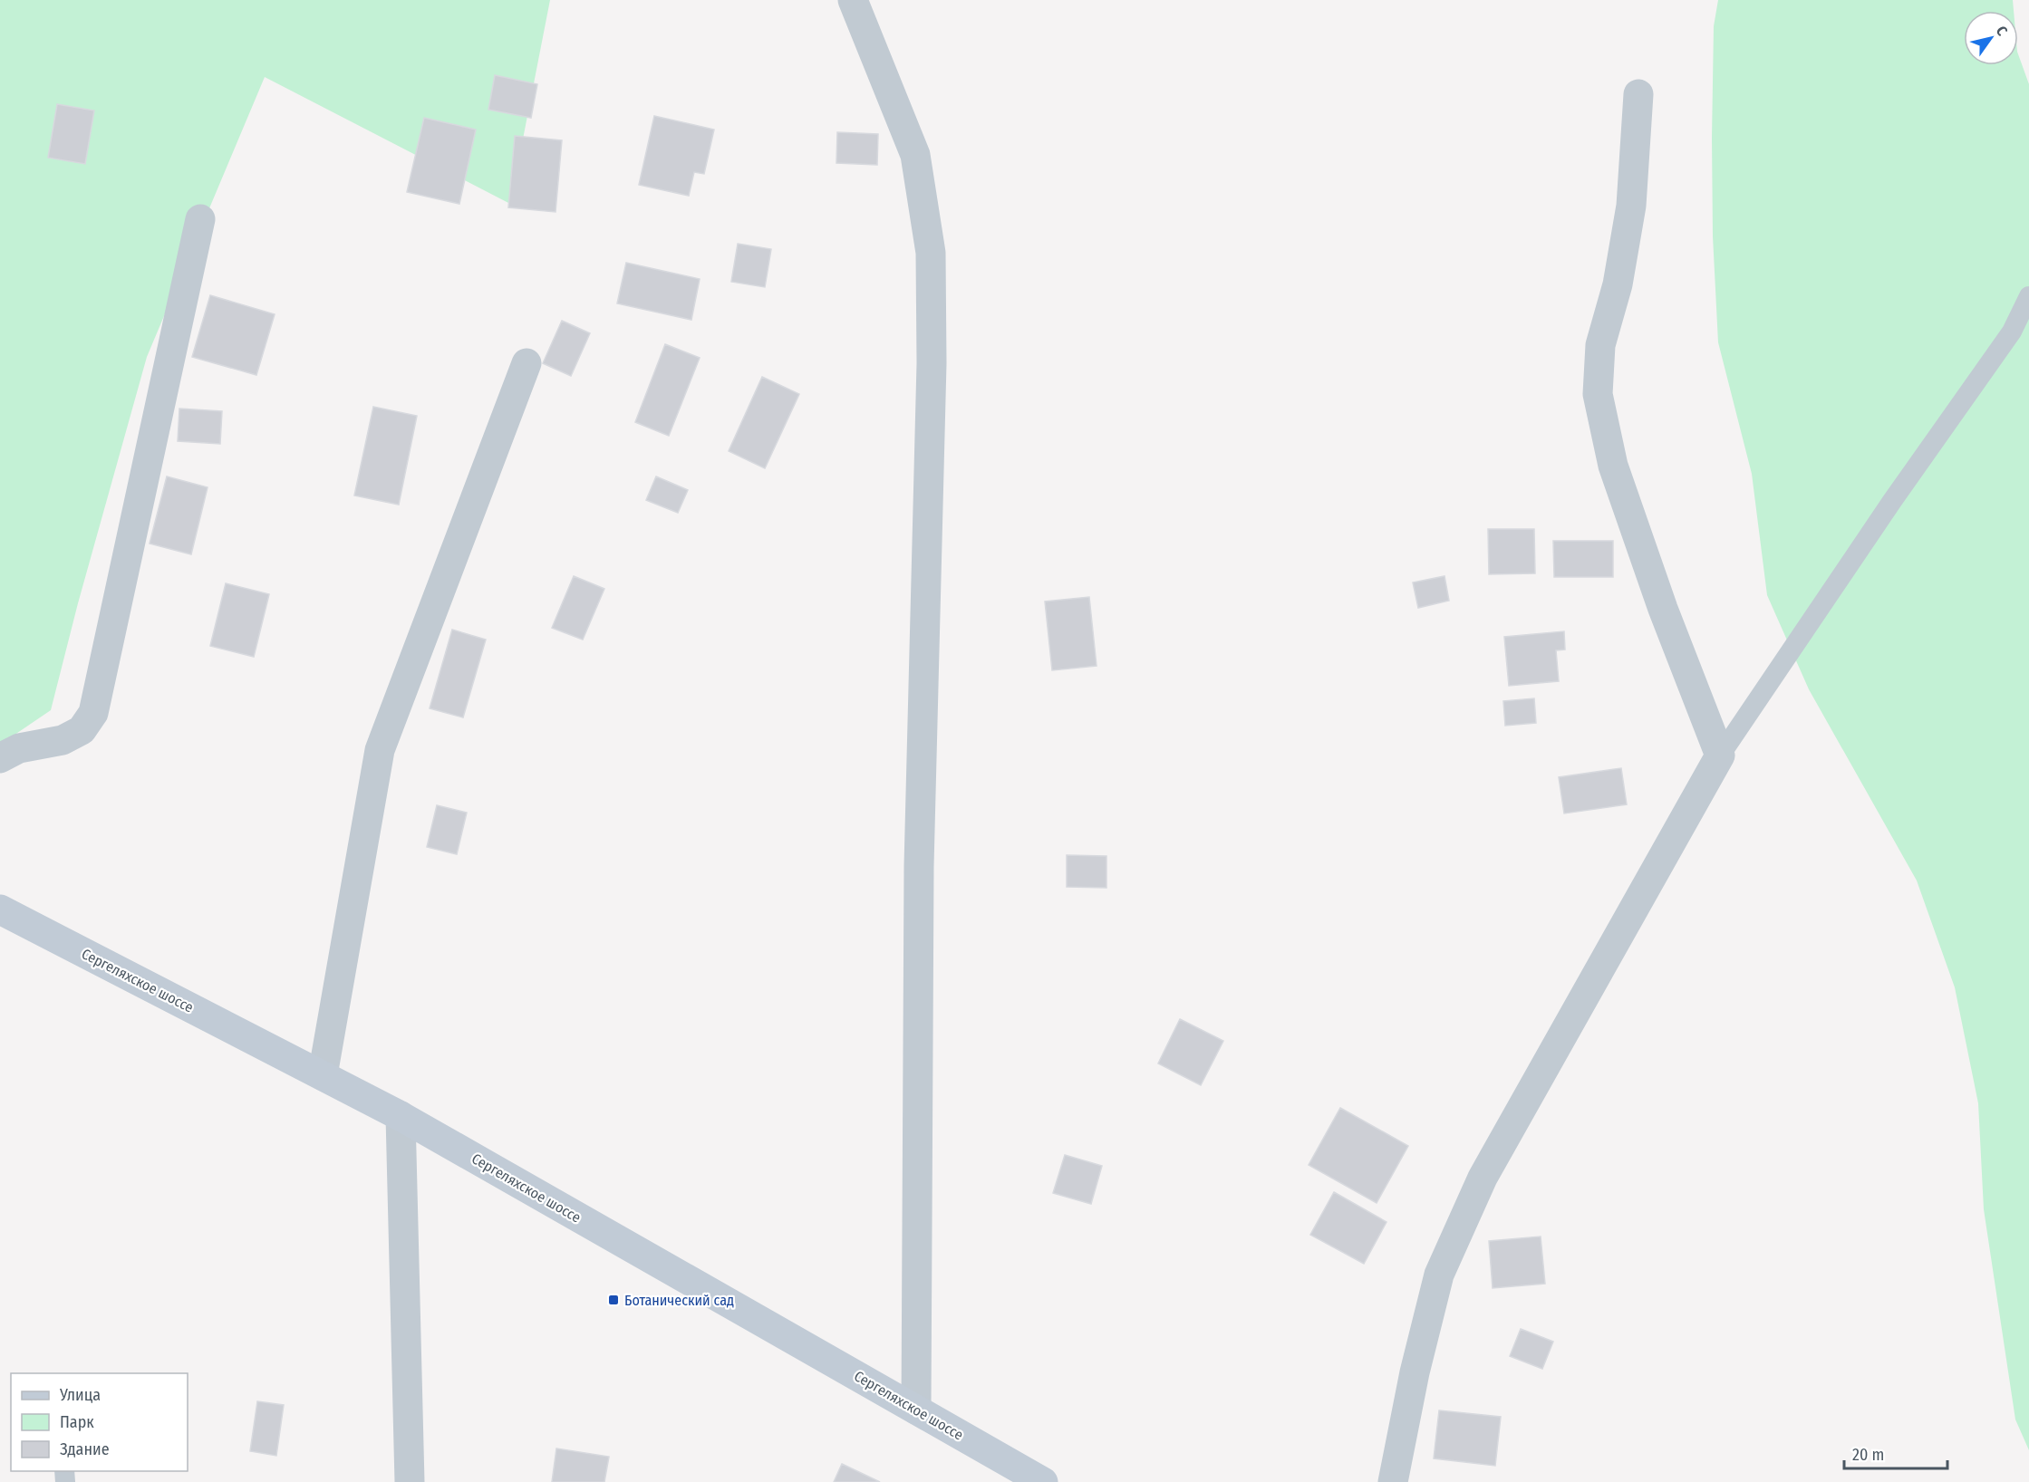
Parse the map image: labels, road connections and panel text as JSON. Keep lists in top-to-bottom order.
{
  "streets": {
    "main road": ["Сергеляхское шоссе"]
  },
  "places": {
    "transit": ["Ботанический сад"]
  },
  "legend": ["Улица", "Парк", "Здание"],
  "scale_bar": "20 m",
  "north": "top right"
}
